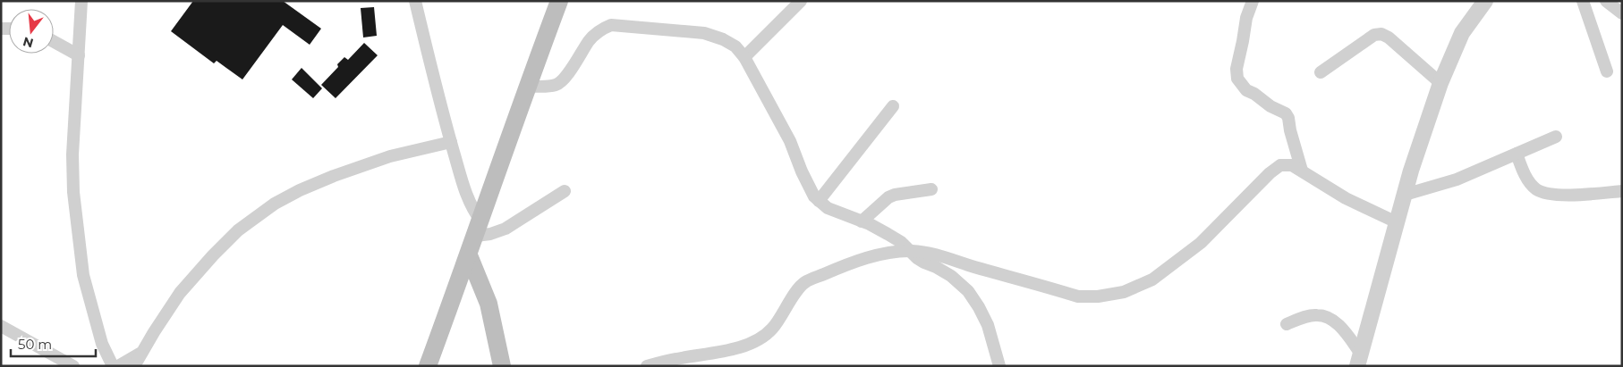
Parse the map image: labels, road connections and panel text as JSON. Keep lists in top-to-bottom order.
{
  "scale_bar": "50 m",
  "north": "bottom"
}
